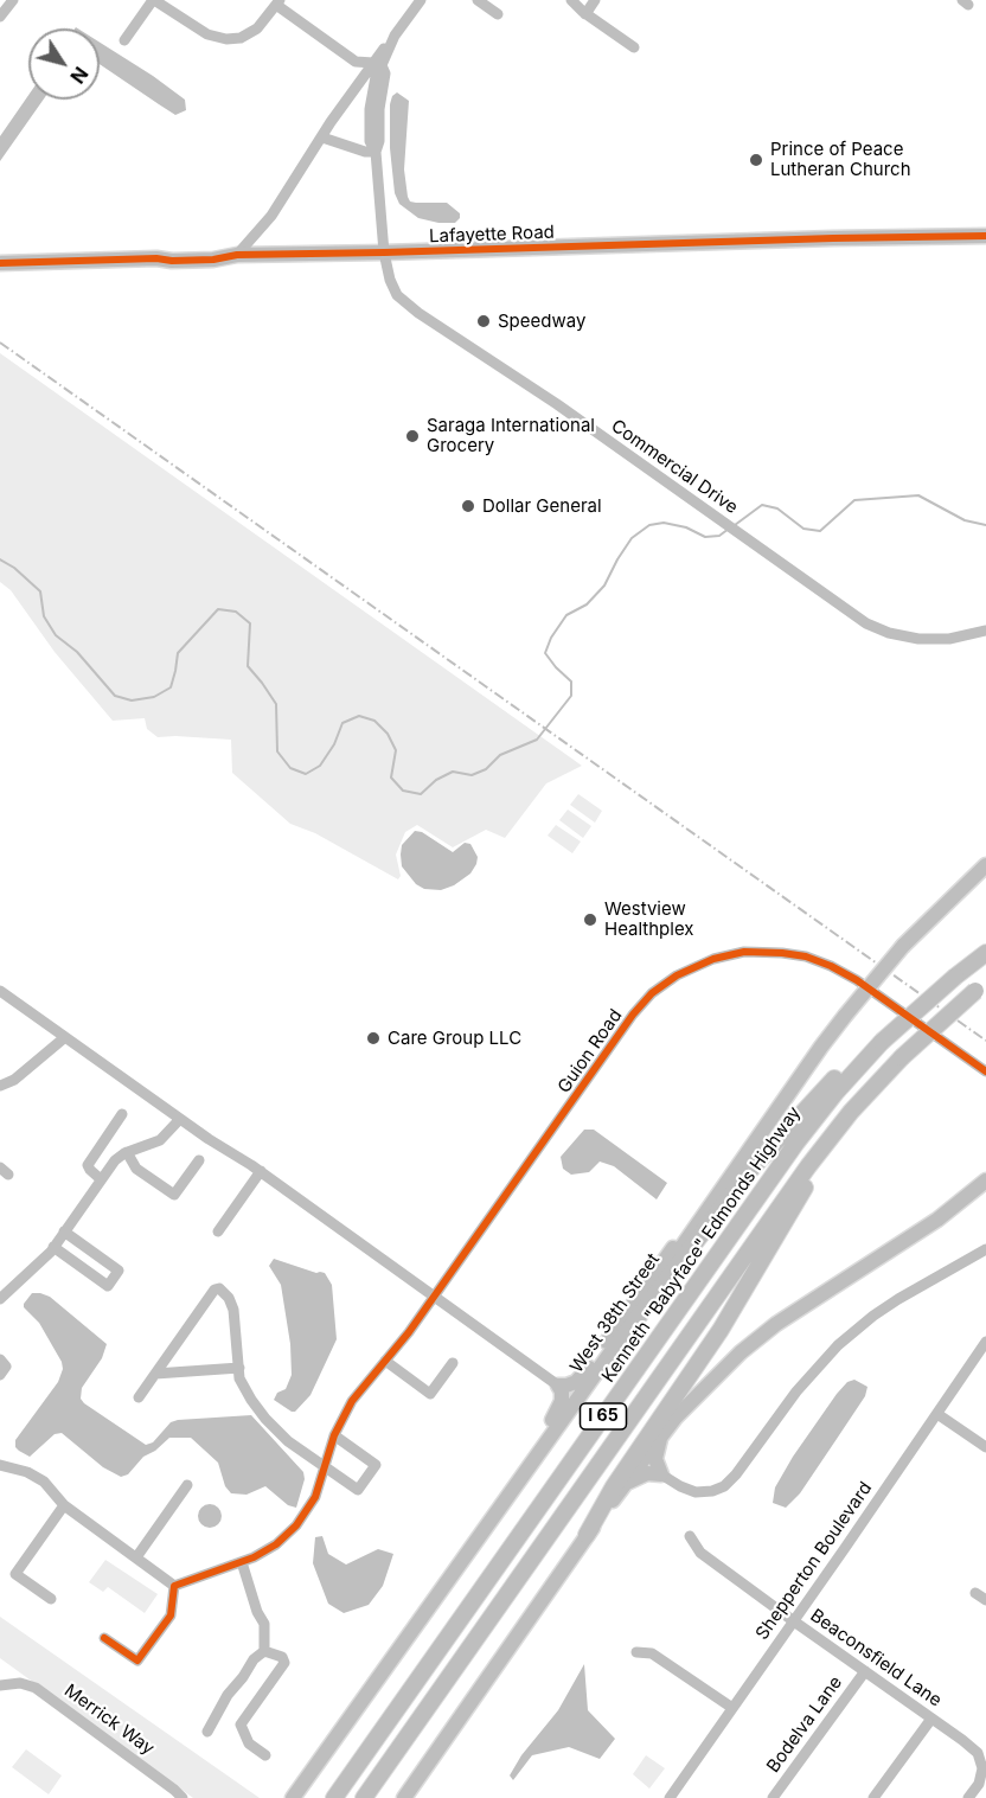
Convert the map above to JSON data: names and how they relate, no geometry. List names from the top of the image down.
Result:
{
  "streets": {
    "highway": ["Kenneth \"Babyface\" Edmonds Highway", "I 65"],
    "main road": ["Lafayette Road", "West 38th Street"],
    "street": [
      "Commercial Drive",
      "Guion Road",
      "Shepperton Boulevard",
      "Beaconsfield Lane",
      "Merrick Way",
      "Bodelva Lane"
    ]
  },
  "crossings": [
    ["Lafayette Road", "Commercial Drive"],
    ["Shepperton Boulevard", "Beaconsfield Lane"],
    ["Beaconsfield Lane", "Bodelva Lane"]
  ],
  "places": [
    "Prince of Peace Lutheran Church",
    "Speedway",
    "Saraga International Grocery",
    "Dollar General",
    "Westview Healthplex",
    "Care Group LLC"
  ],
  "north": "bottom right"
}
